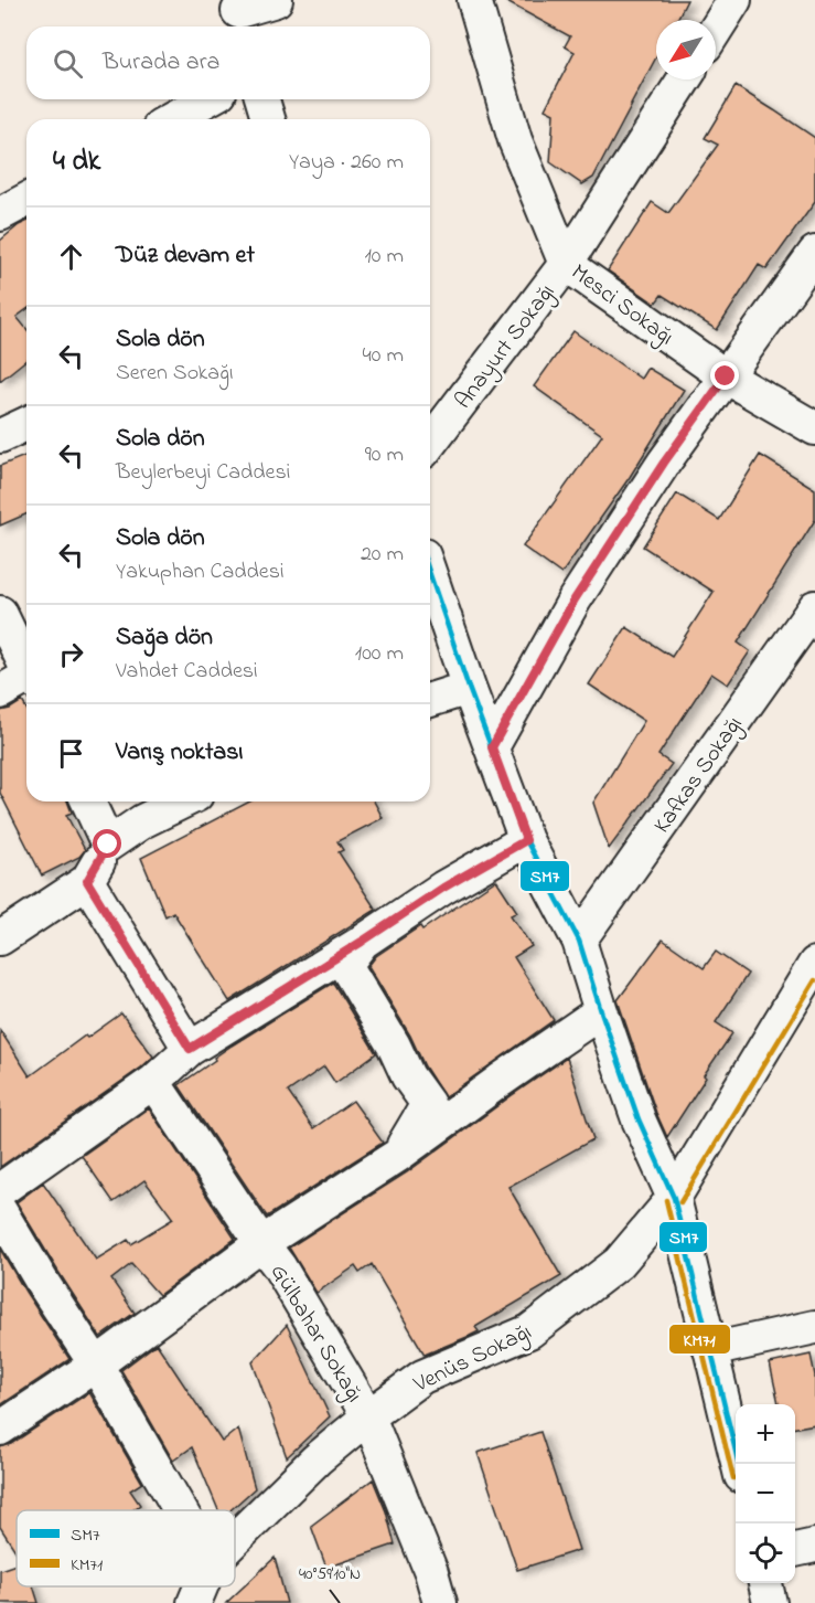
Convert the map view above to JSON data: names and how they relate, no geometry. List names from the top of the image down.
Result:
{
  "streets": {
    "street": [
      "Mesci Sokağı",
      "Anayurt Sokağı",
      "Kafkas Sokağı",
      "Gülbahar Sokağı",
      "Venüs Sokağı"
    ]
  },
  "crossings": [
    ["Mesci Sokağı", "Anayurt Sokağı"],
    ["Gülbahar Sokağı", "Venüs Sokağı"]
  ],
  "lines": ["transit line SM7", "transit line KM71"],
  "legend": ["SM7", "KM71"],
  "north": "bottom left",
  "page": {
    "search": "Burada ara",
    "heading": ["4 dk", "Yaya · 260 m"],
    "list": [
      ["Düz devam et", "10 m"],
      ["Sola dön", "Seren Sokağı", "40 m"],
      ["Sola dön", "Beylerbeyi Caddesi", "90 m"],
      ["Sola dön", "Yakuphan Caddesi", "20 m"],
      ["Sağa dön", "Vahdet Caddesi", "100 m"],
      "Varış noktası"
    ],
    "map_buttons": ["+", "−"]
  },
  "coordinates": ["40°59'10\"N"]
}
